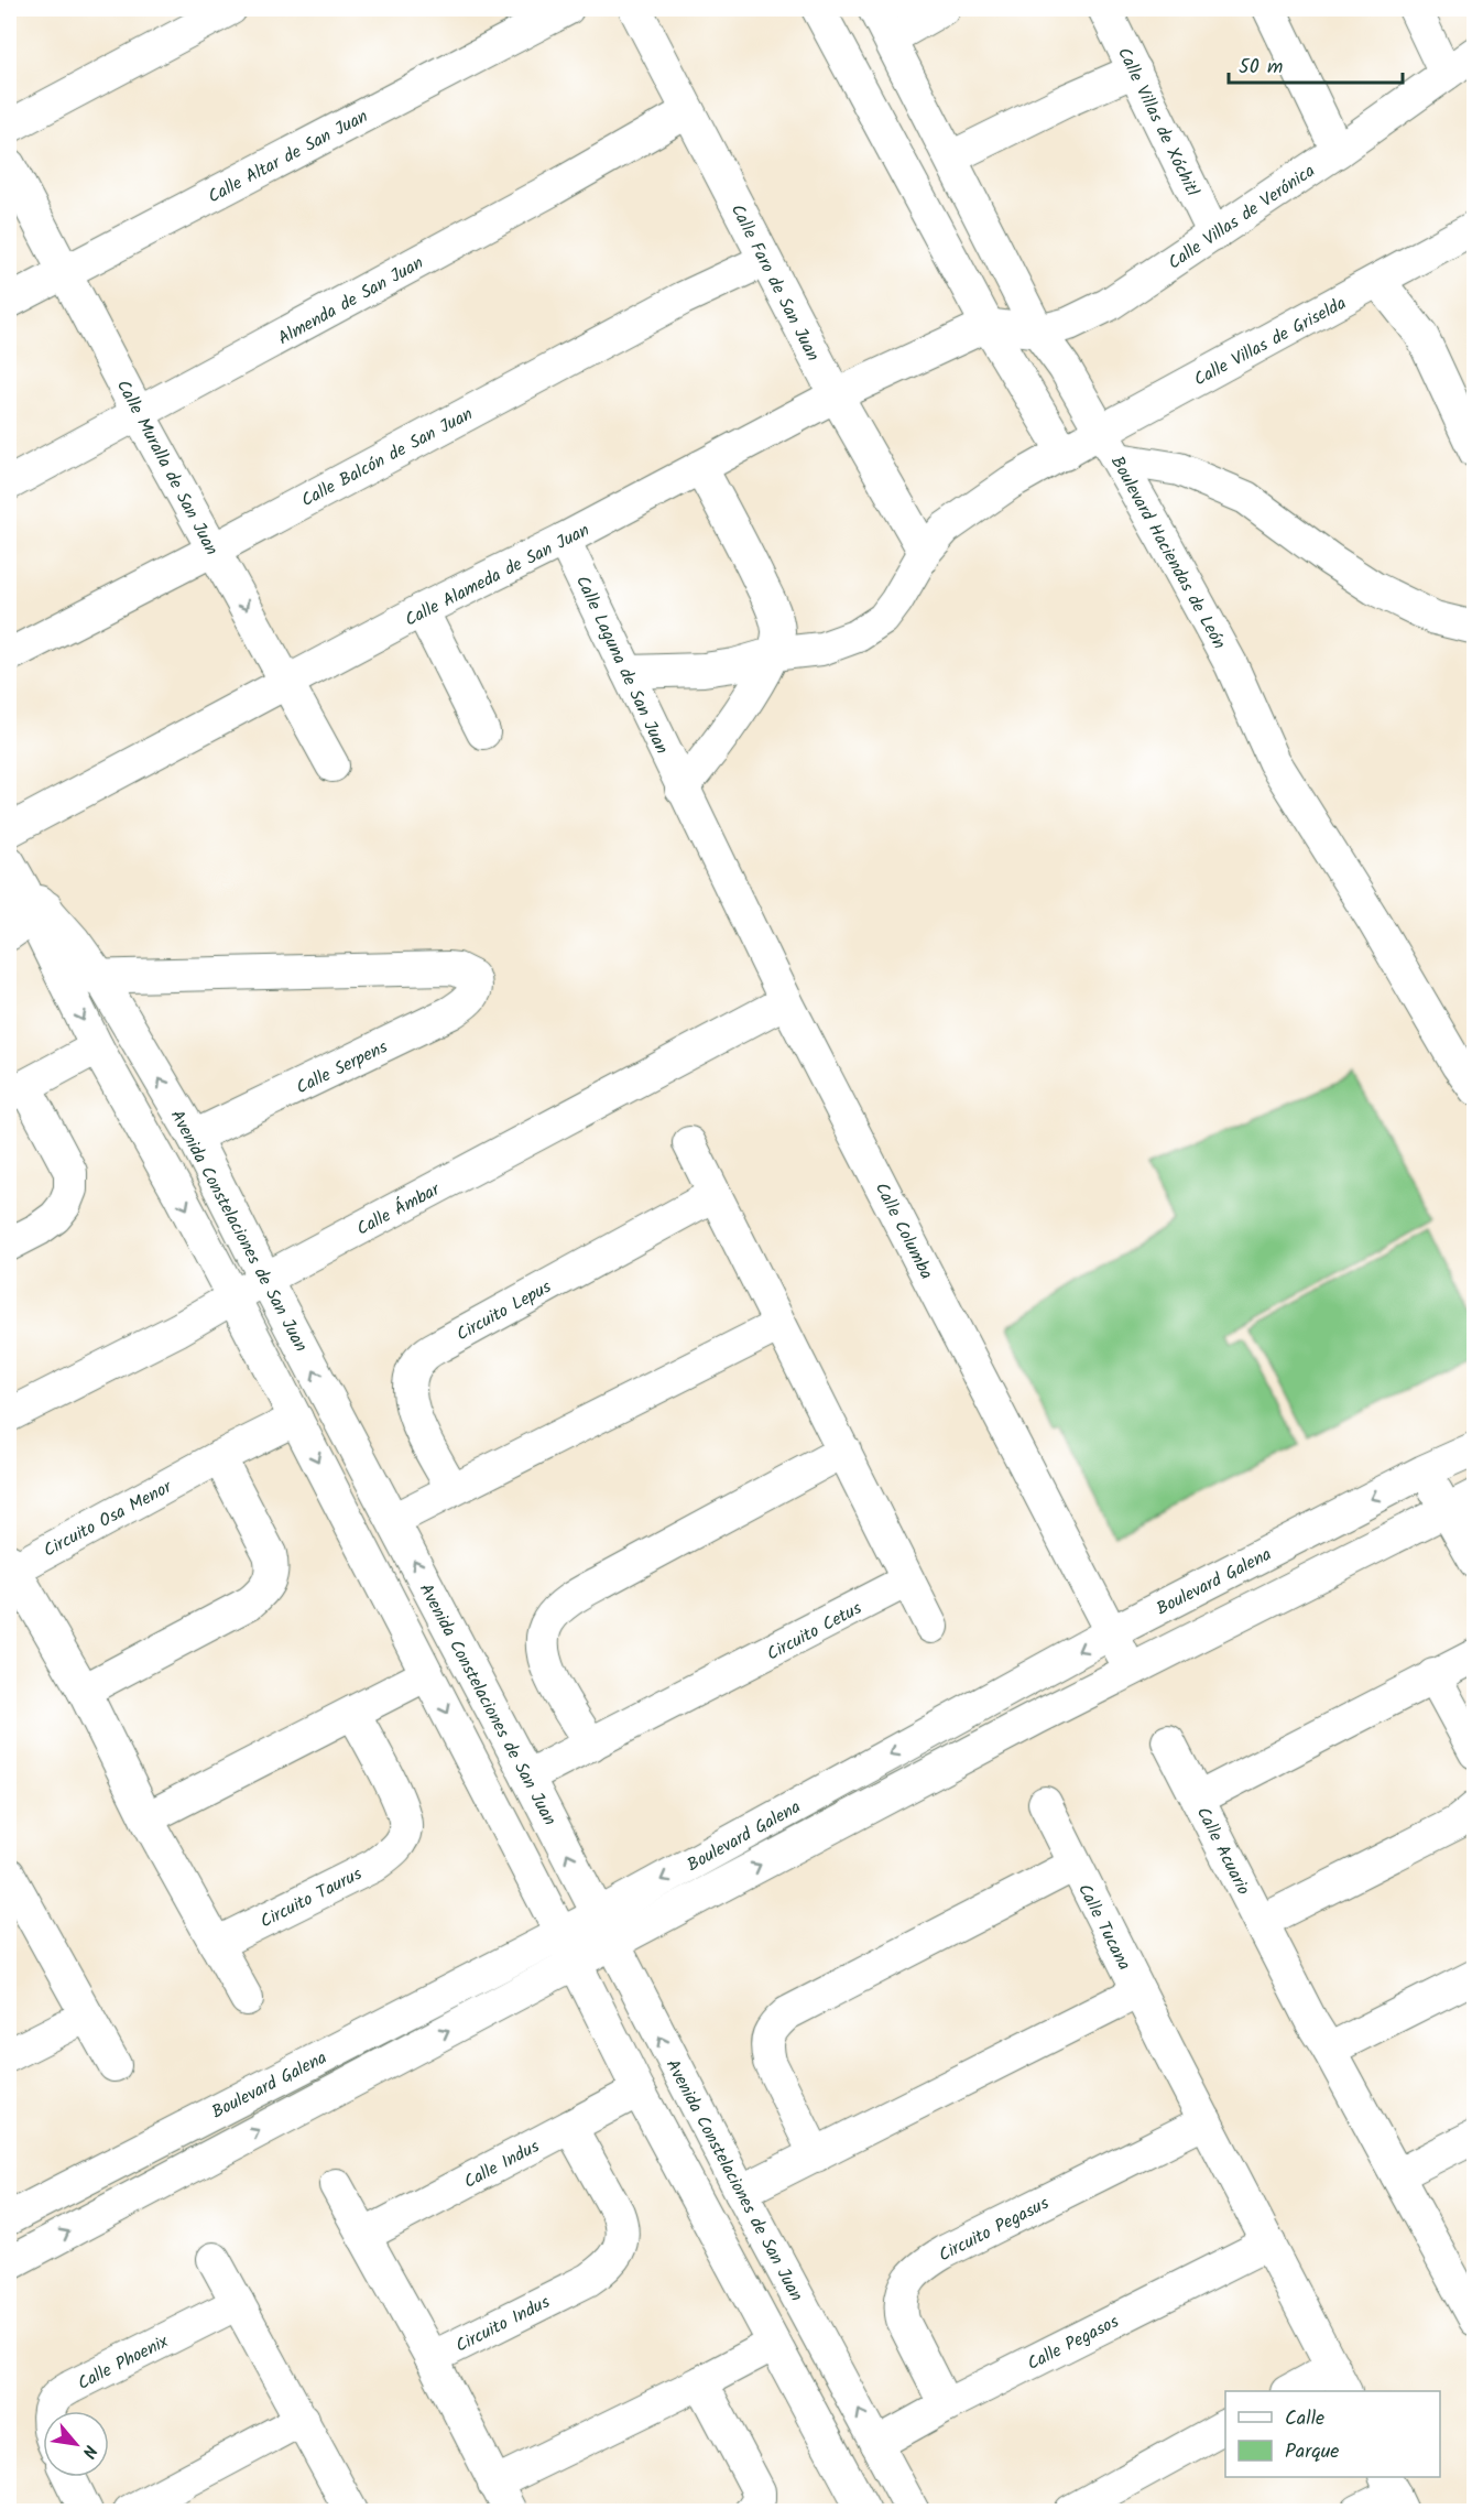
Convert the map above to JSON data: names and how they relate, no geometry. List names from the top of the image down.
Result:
{
  "streets": {
    "street": [
      "Calle Villas de Xóchitl",
      "Calle Altar de San Juan",
      "Calle Villas de Verónica",
      "Calle Faro de San Juan",
      "Almenda de San Juan",
      "Calle Villas de Griselda",
      "Calle Balcón de San Juan",
      "Calle Muralla de San Juan",
      "Boulevard Haciendas de León",
      "Calle Alameda de San Juan",
      "Calle Laguna de San Juan",
      "Calle Serpens",
      "Calle Ámbar",
      "Avenida Constelaciones de San Juan",
      "Calle Columba",
      "Circuito Lepus",
      "Circuito Osa Menor",
      "Boulevard Galena",
      "Circuito Cetus",
      "Calle Acuario",
      "Circuito Taurus",
      "Calle Tucana",
      "Calle Indus",
      "Circuito Pegasus",
      "Circuito Indus",
      "Calle Pegasos",
      "Calle Phoenix"
    ]
  },
  "crossings": [
    ["Calle Villas de Xóchitl", "Calle Villas de Verónica"],
    ["Calle Altar de San Juan", "Calle Muralla de San Juan"],
    ["Calle Villas de Verónica", "Boulevard Haciendas de León"],
    ["Calle Villas de Verónica", "Calle Alameda de San Juan"],
    ["Calle Faro de San Juan", "Almenda de San Juan"],
    ["Calle Faro de San Juan", "Calle Villas de Griselda"],
    ["Calle Faro de San Juan", "Calle Balcón de San Juan"],
    ["Calle Faro de San Juan", "Calle Alameda de San Juan"],
    ["Almenda de San Juan", "Calle Muralla de San Juan"],
    ["Calle Villas de Griselda", "Boulevard Haciendas de León"],
    ["Calle Villas de Griselda", "Calle Laguna de San Juan"],
    ["Calle Balcón de San Juan", "Calle Muralla de San Juan"],
    ["Calle Muralla de San Juan", "Calle Alameda de San Juan"],
    ["Calle Alameda de San Juan", "Calle Laguna de San Juan"],
    ["Calle Laguna de San Juan", "Calle Columba"],
    ["Calle Serpens", "Avenida Constelaciones de San Juan"],
    ["Calle Ámbar", "Avenida Constelaciones de San Juan"],
    ["Calle Ámbar", "Calle Columba"],
    ["Avenida Constelaciones de San Juan", "Circuito Osa Menor"],
    ["Avenida Constelaciones de San Juan", "Boulevard Galena"],
    ["Avenida Constelaciones de San Juan", "Circuito Cetus"],
    ["Avenida Constelaciones de San Juan", "Calle Tucana"],
    ["Avenida Constelaciones de San Juan", "Calle Indus"],
    ["Avenida Constelaciones de San Juan", "Calle Pegasos"],
    ["Calle Columba", "Boulevard Galena"],
    ["Calle Indus", "Circuito Indus"],
    ["Circuito Pegasus", "Calle Pegasos"]
  ],
  "legend": ["Calle", "Parque"],
  "scale_bar": "50 m",
  "north": "bottom right"
}
